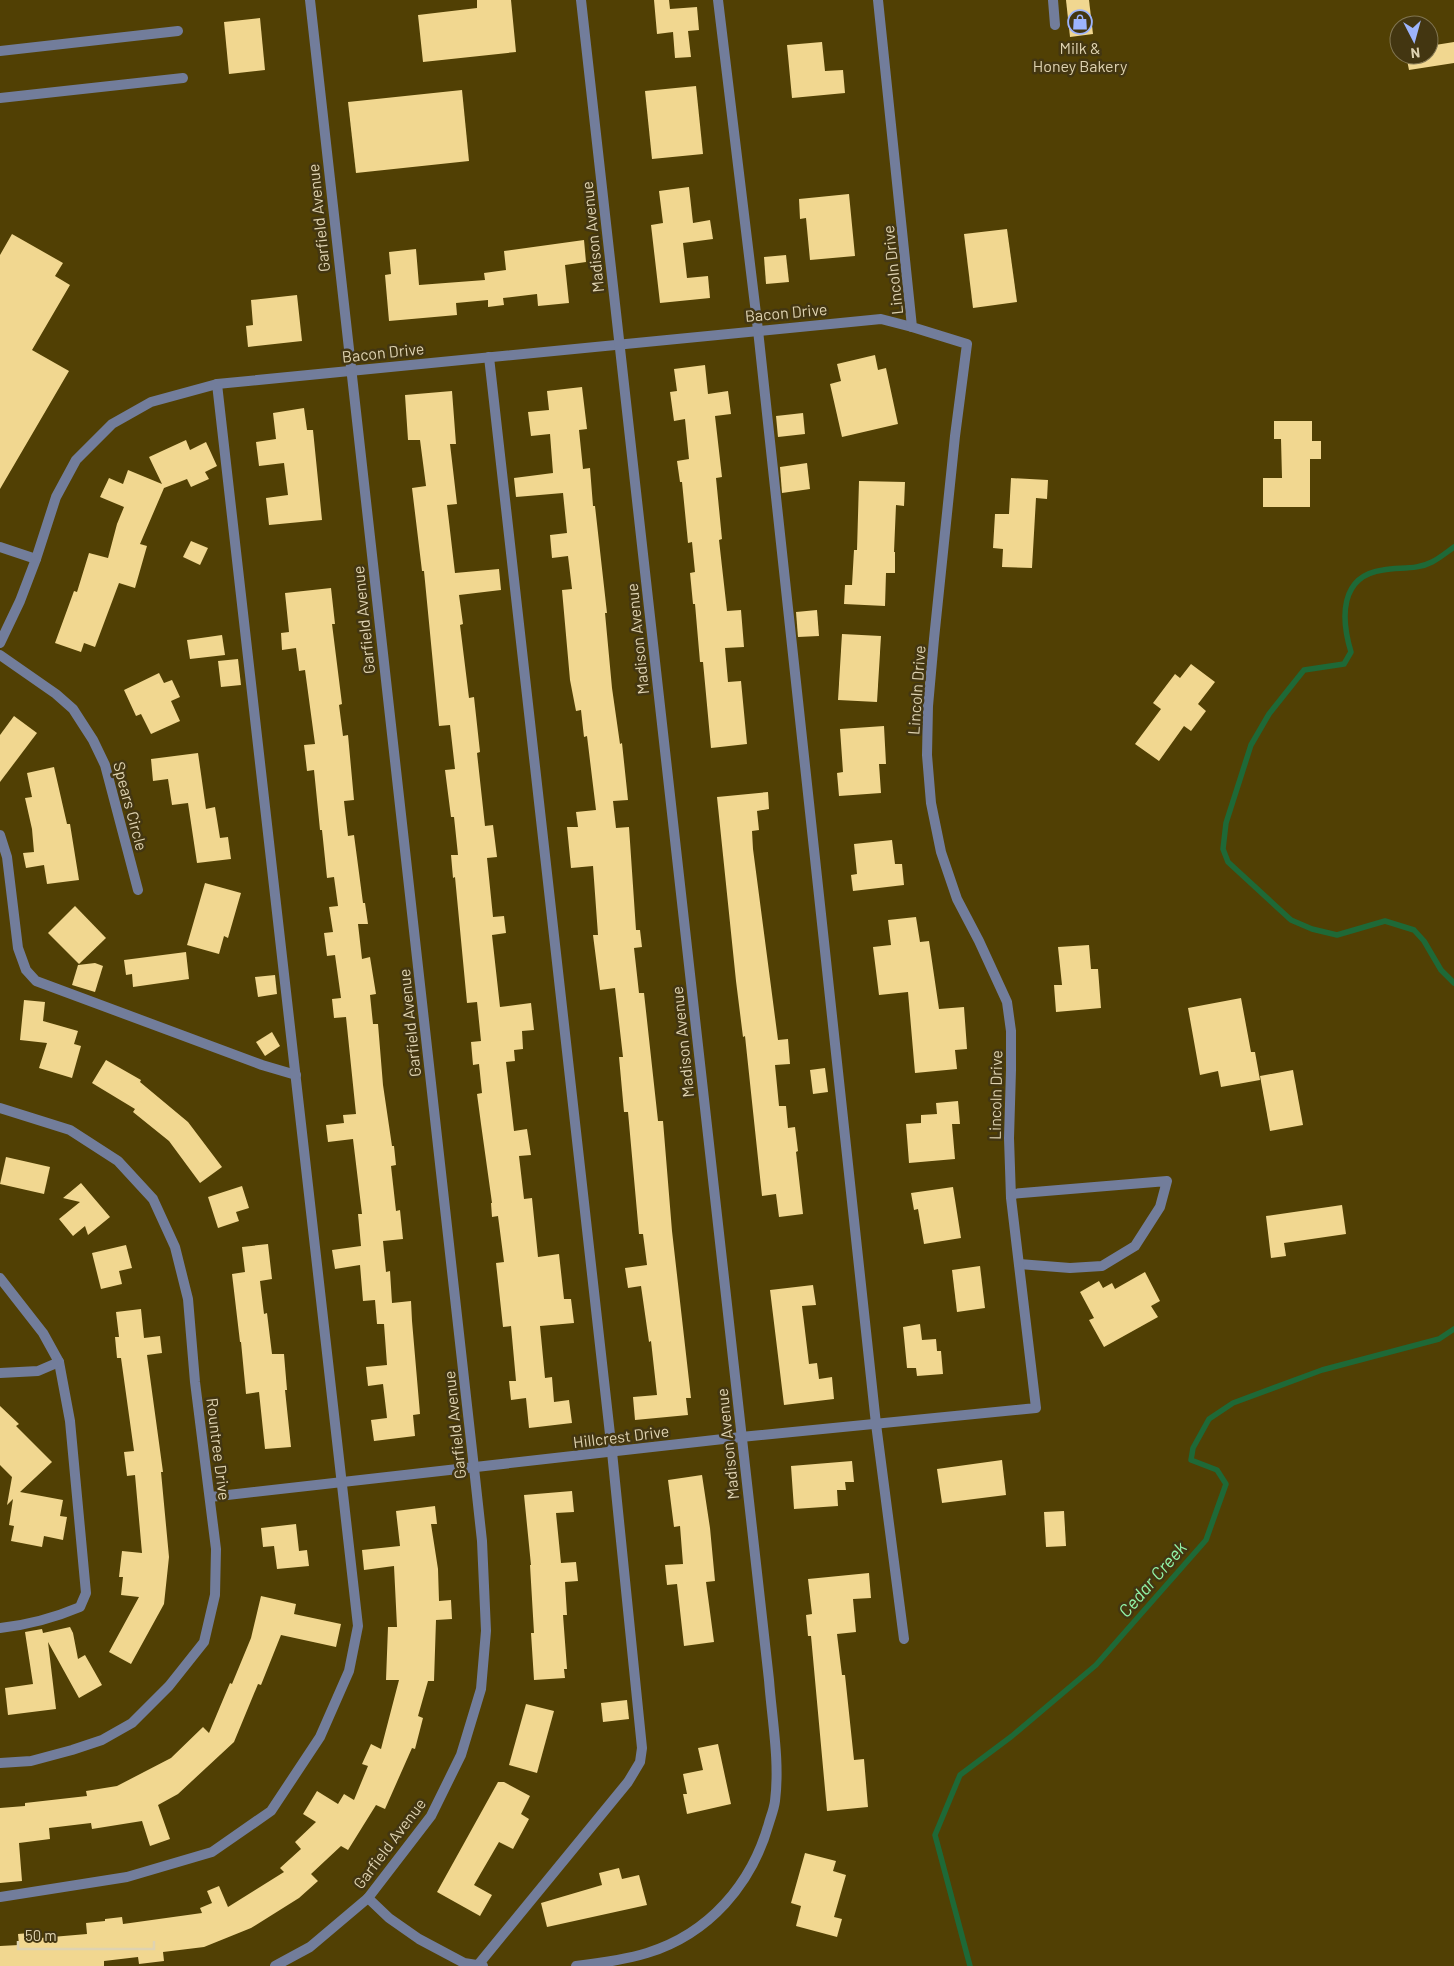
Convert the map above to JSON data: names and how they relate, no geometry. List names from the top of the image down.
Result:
{
  "streets": {
    "street": [
      "Garfield Avenue",
      "Madison Avenue",
      "Lincoln Drive",
      "Bacon Drive",
      "Spears Circle",
      "Hillcrest Drive",
      "Rountree Drive"
    ]
  },
  "crossings": [
    ["Garfield Avenue", "Bacon Drive"],
    ["Garfield Avenue", "Hillcrest Drive"],
    ["Madison Avenue", "Bacon Drive"],
    ["Madison Avenue", "Hillcrest Drive"],
    ["Lincoln Drive", "Bacon Drive"],
    ["Lincoln Drive", "Hillcrest Drive"],
    ["Hillcrest Drive", "Rountree Drive"]
  ],
  "water": ["Cedar Creek"],
  "places": {
    "shop": ["Milk & Honey Bakery"]
  },
  "scale_bar": "50 m",
  "north": "bottom"
}
